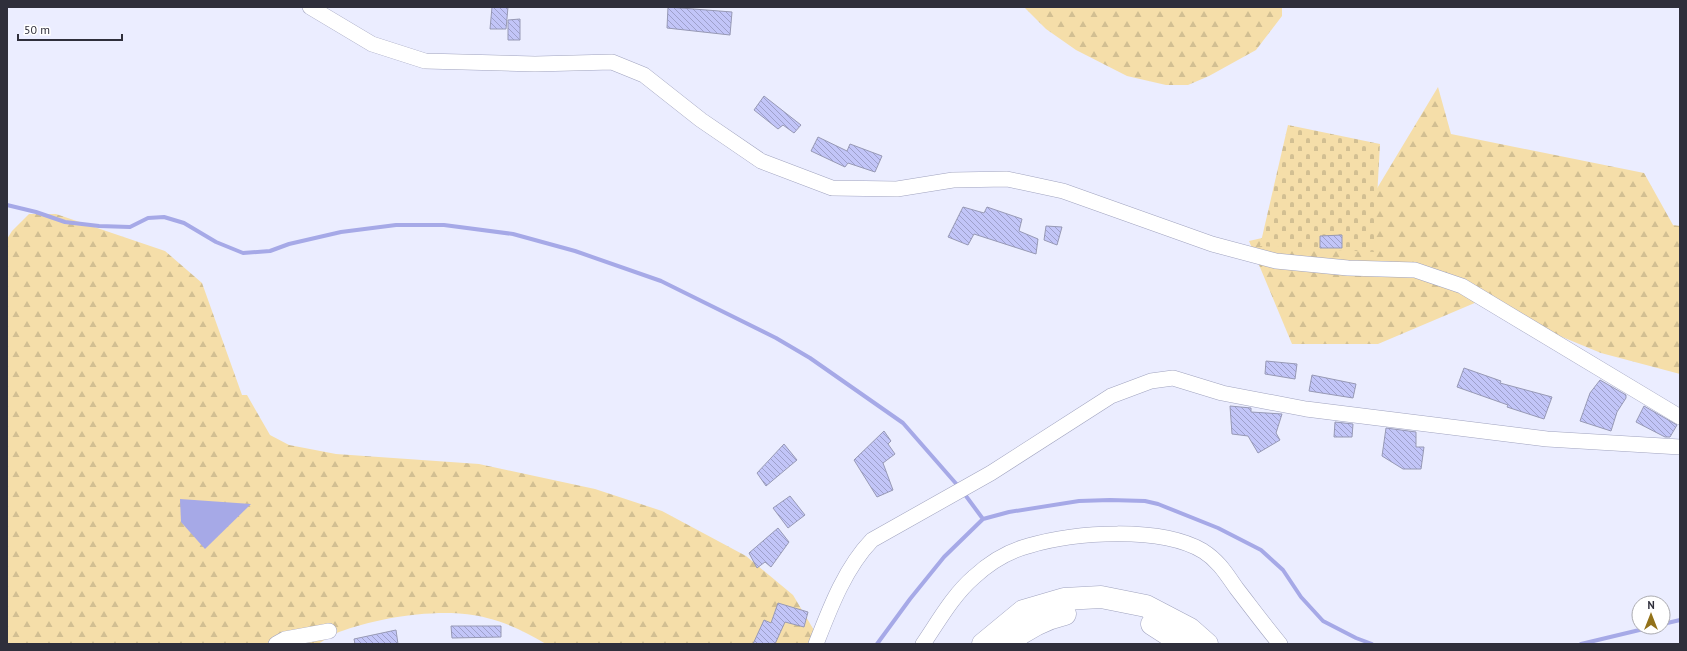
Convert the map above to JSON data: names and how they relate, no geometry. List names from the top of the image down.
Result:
{
  "scale_bar": "50 m",
  "north": "top"
}
